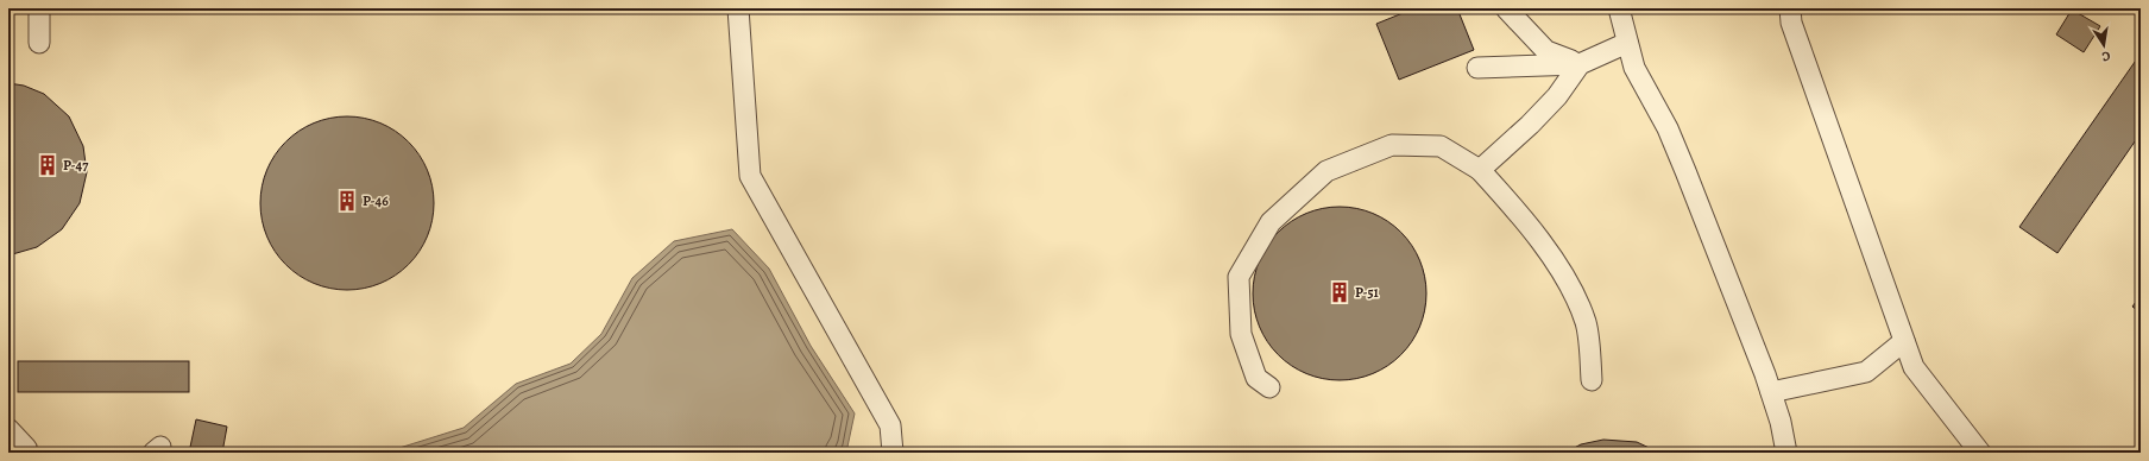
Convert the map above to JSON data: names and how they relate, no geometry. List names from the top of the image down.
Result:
{
  "places": {
    "building": ["Р-47", "Р-46", "Р-51"]
  },
  "north": "bottom"
}
